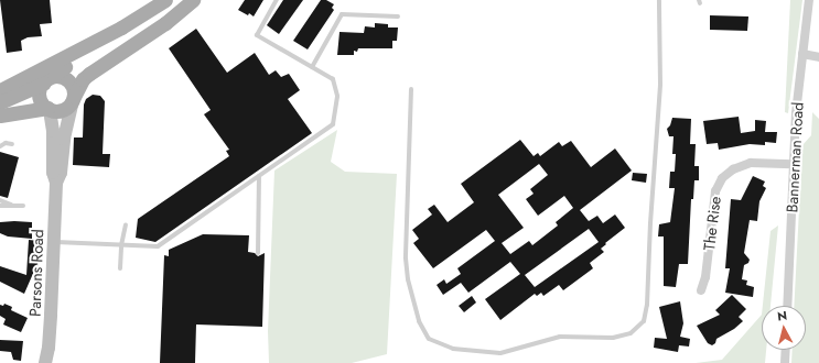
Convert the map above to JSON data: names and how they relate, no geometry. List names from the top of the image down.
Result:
{
  "streets": {
    "street": ["Bannerman Road", "The Rise", "Parsons Road"]
  },
  "crossings": [
    ["Bannerman Road", "The Rise"]
  ],
  "north": "top"
}
